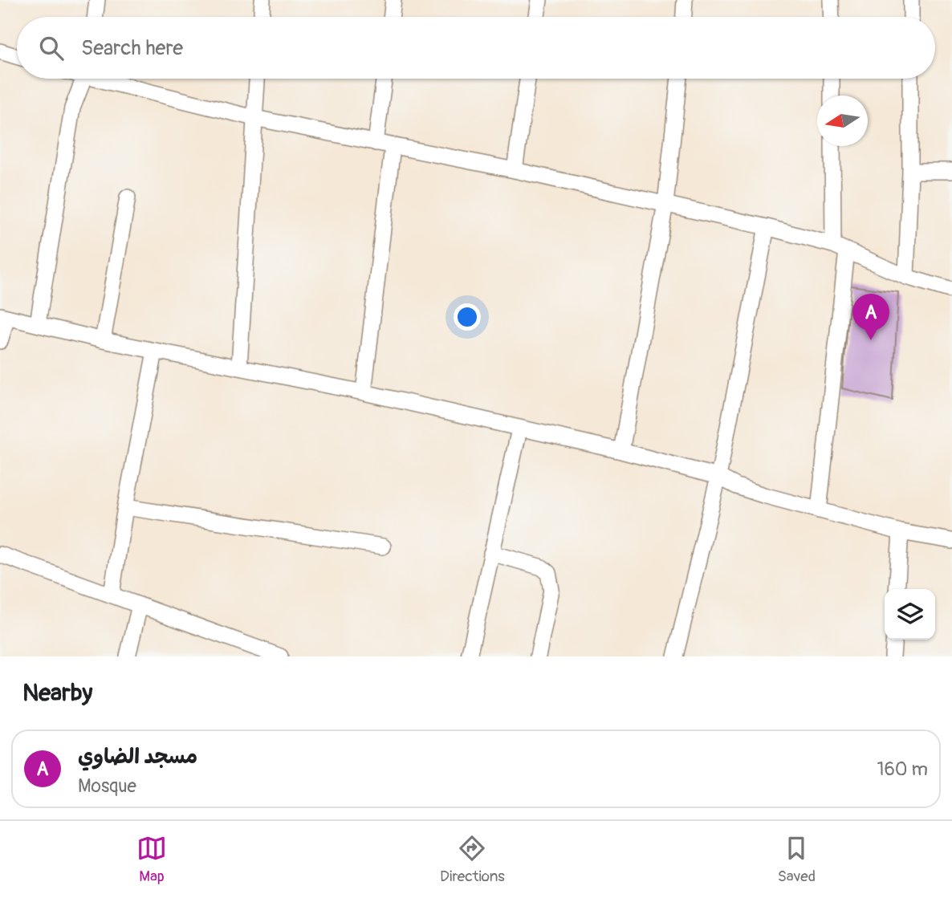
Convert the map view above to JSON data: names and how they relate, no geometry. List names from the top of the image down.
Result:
{
  "north": "left",
  "page": {
    "search": "Search here",
    "pins": "A",
    "heading": "Nearby",
    "list": [
      {
        "mark": "A",
        "name": "مسجد الضاوي",
        "note": "Mosque",
        "value": "160 m"
      }
    ],
    "nav": ["Map", "Directions", "Saved"]
  }
}
